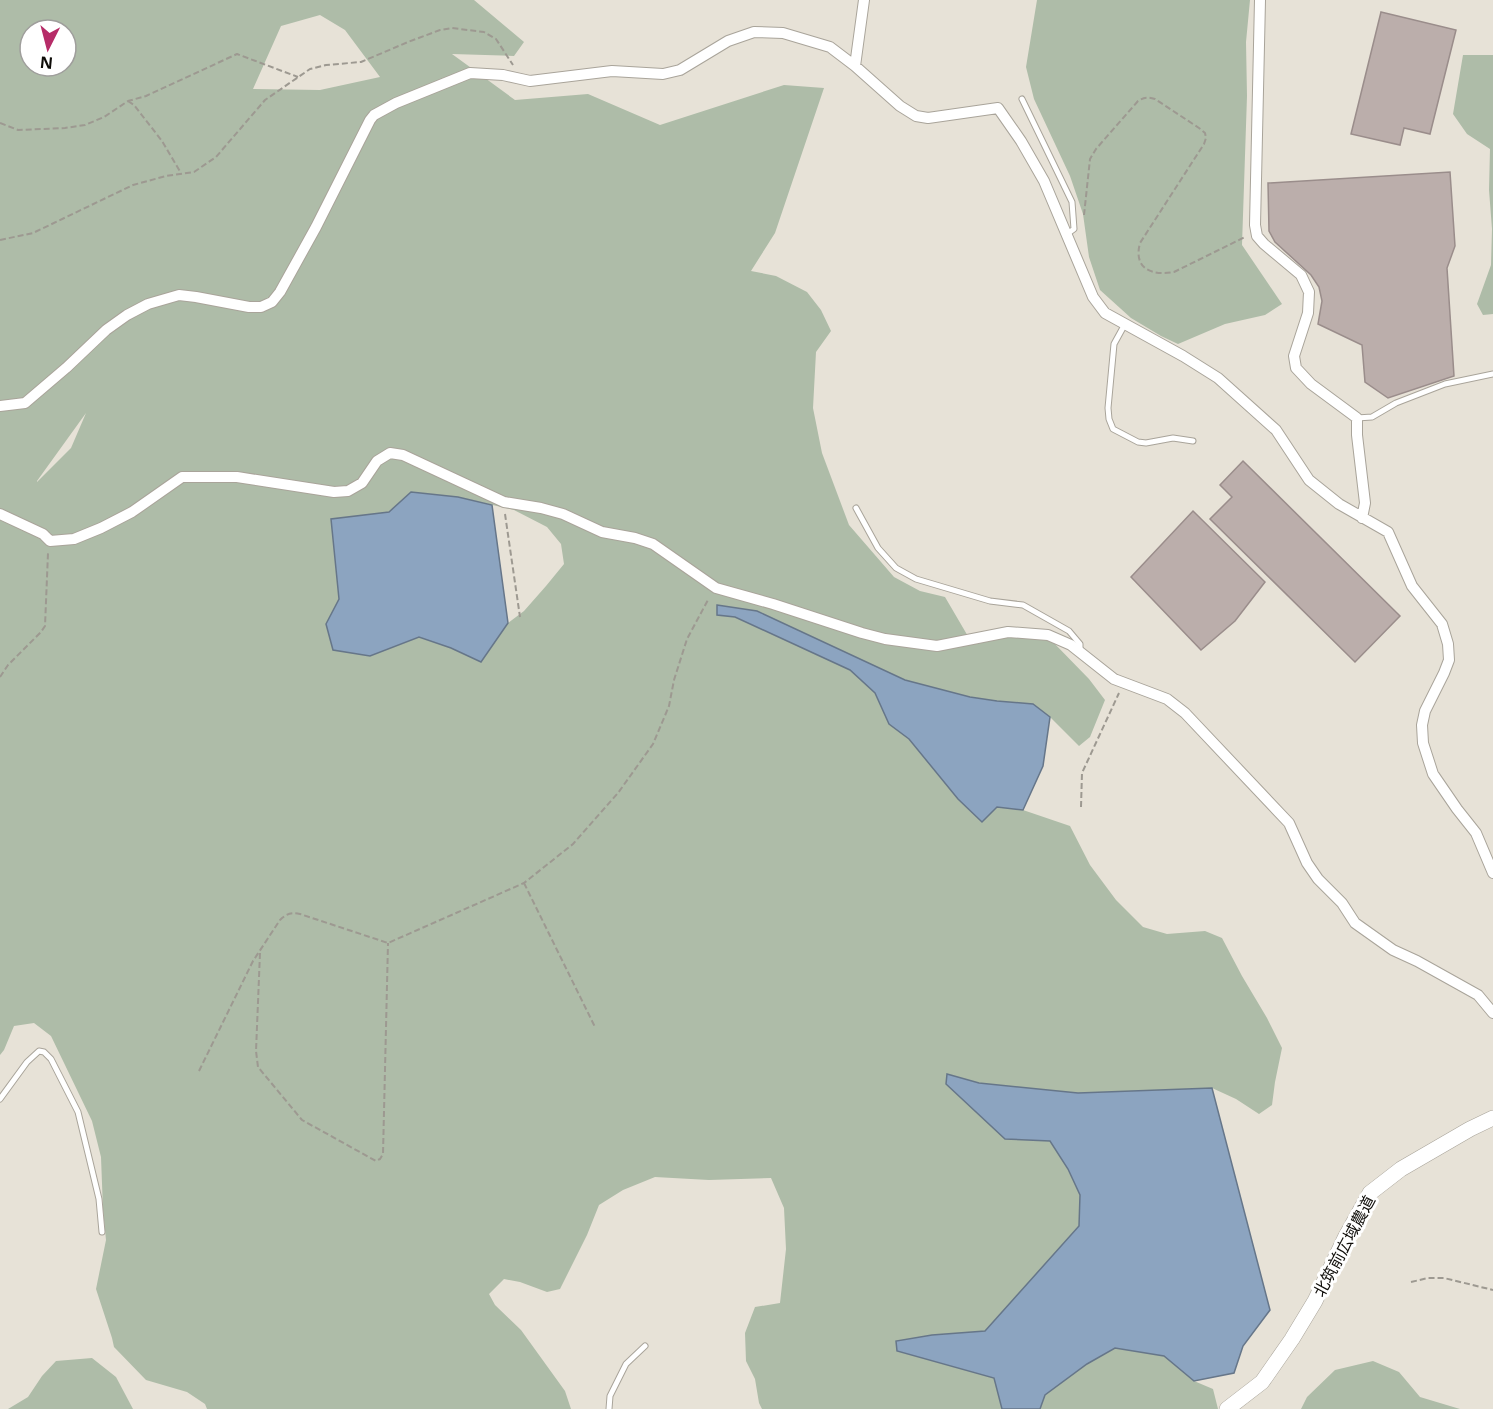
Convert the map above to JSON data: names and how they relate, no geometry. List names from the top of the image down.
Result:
{
  "streets": {
    "street": ["北筑前広域農道"]
  },
  "north": "bottom"
}
